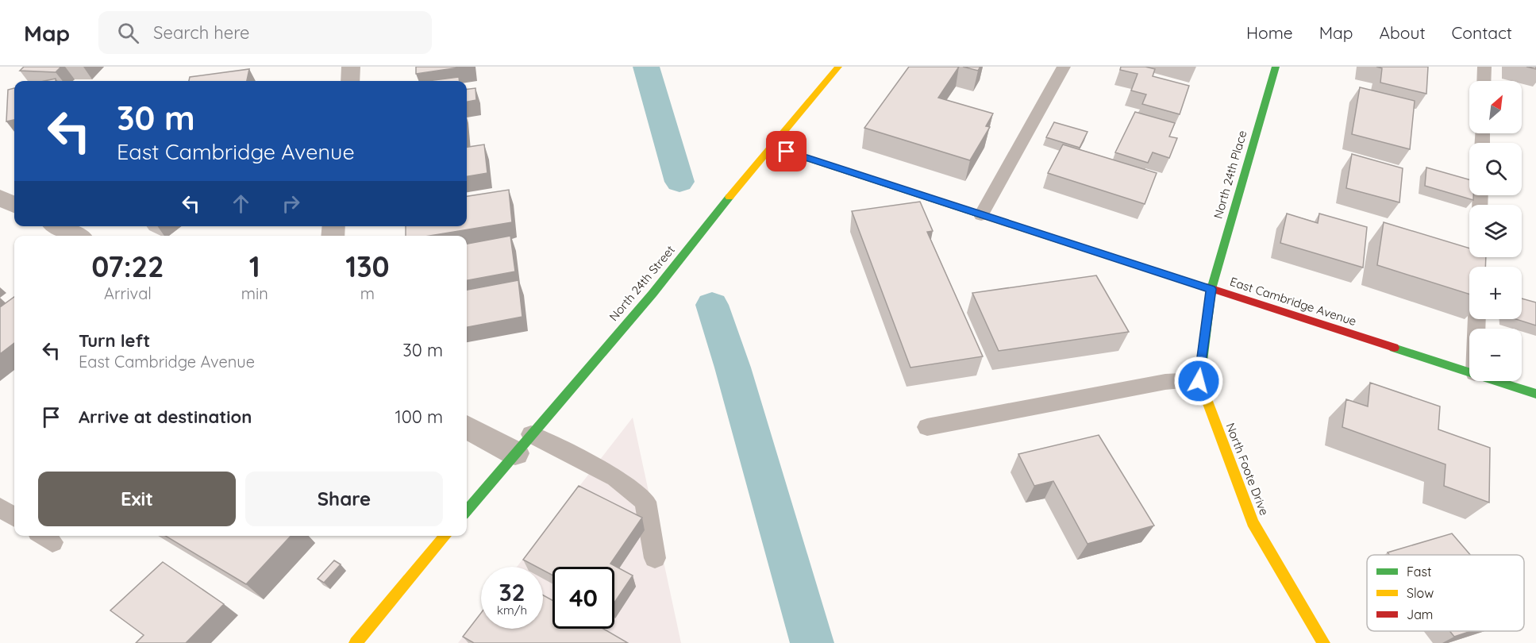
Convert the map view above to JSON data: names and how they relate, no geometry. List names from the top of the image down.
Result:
{
  "streets": {
    "street": [
      "North 24th Place",
      "North 24th Street",
      "East Cambridge Avenue",
      "North Foote Drive"
    ]
  },
  "crossings": [
    ["North 24th Place", "East Cambridge Avenue"],
    ["North 24th Place", "North Foote Drive"],
    ["North 24th Street", "East Cambridge Avenue"],
    ["East Cambridge Avenue", "North Foote Drive"]
  ],
  "legend": ["Fast", "Slow", "Jam"],
  "north": "top right",
  "page": {
    "header": "Map",
    "search": "Search here",
    "nav": [
      "Home",
      "Map",
      "About",
      "Contact"
    ],
    "map_buttons": ["+", "−"],
    "turn": ["30 m", "East Cambridge Avenue"],
    "eta": [
      "07:22",
      "Arrival",
      "1",
      "min",
      "130",
      "m"
    ],
    "list": [
      {
        "name": "Turn left",
        "note": "East Cambridge Avenue",
        "value": "30 m"
      },
      {
        "name": "Arrive at destination",
        "value": "100 m"
      }
    ],
    "buttons": ["Exit", "Share"],
    "speed": "32 km/h",
    "limit": "40"
  }
}
